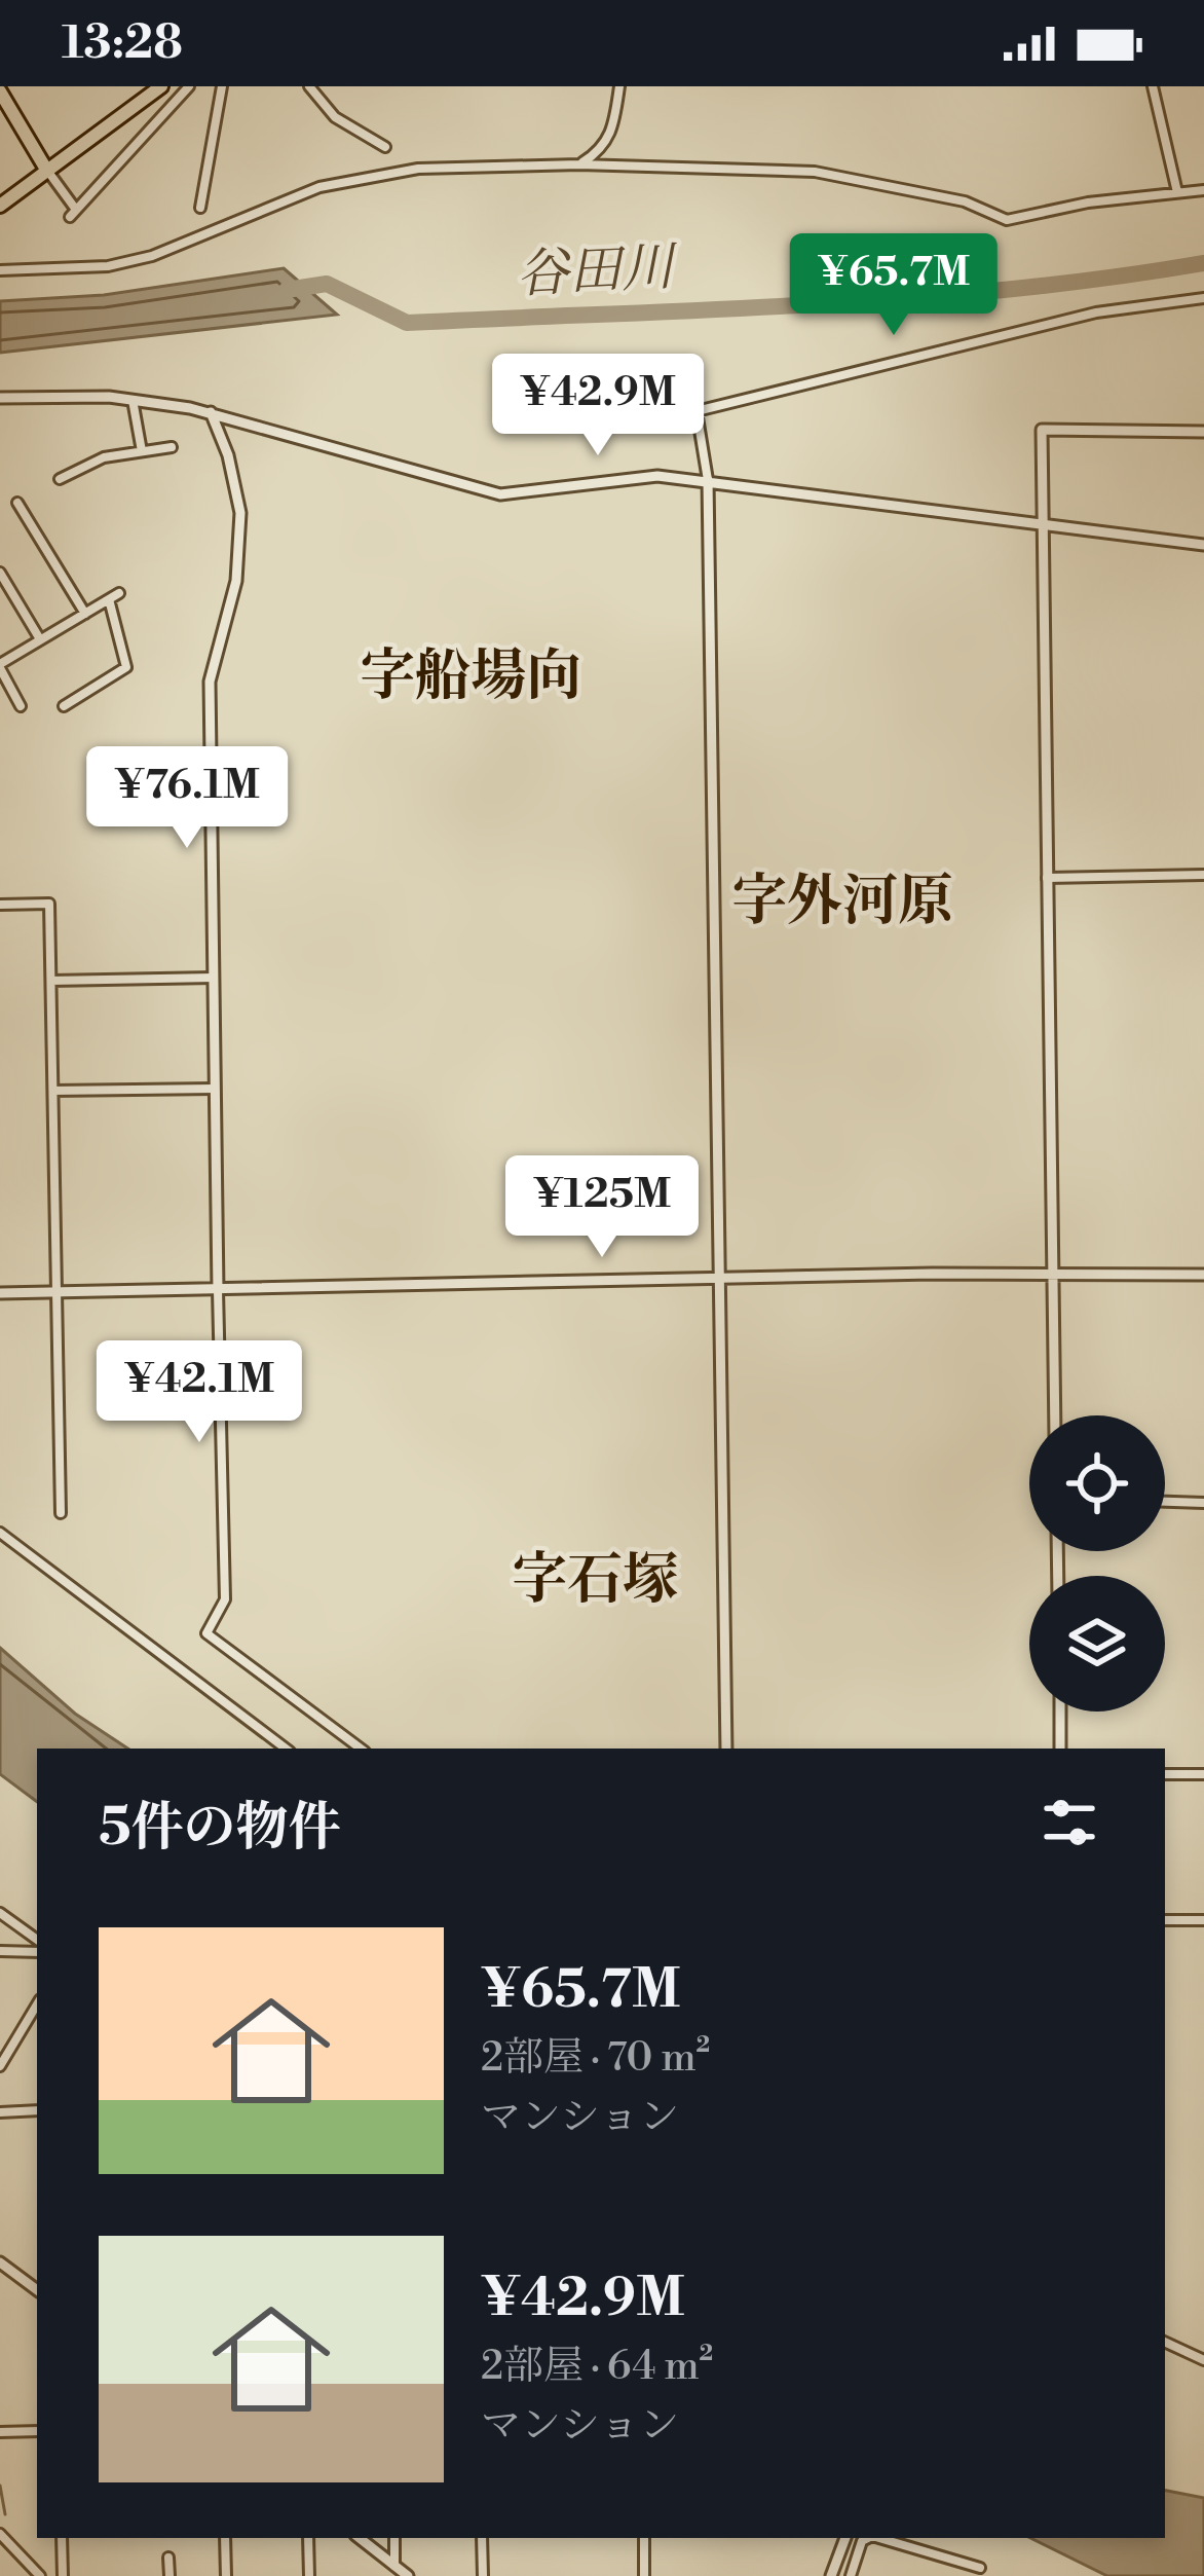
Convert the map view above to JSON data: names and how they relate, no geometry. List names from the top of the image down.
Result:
{
  "districts": ["字船場向", "字外河原", "字石塚"],
  "water": ["谷田川"],
  "page": {
    "status": "13:28",
    "price": [
      "¥65.7M",
      "¥42.9M",
      "¥76.1M",
      "¥125M",
      "¥42.1M"
    ],
    "heading": "5件の物件",
    "list": [
      {
        "name": "¥65.7M",
        "note": "2部屋 · 70 m² · マンション"
      },
      {
        "name": "¥42.9M",
        "note": "2部屋 · 64 m² · マンション"
      }
    ]
  }
}
